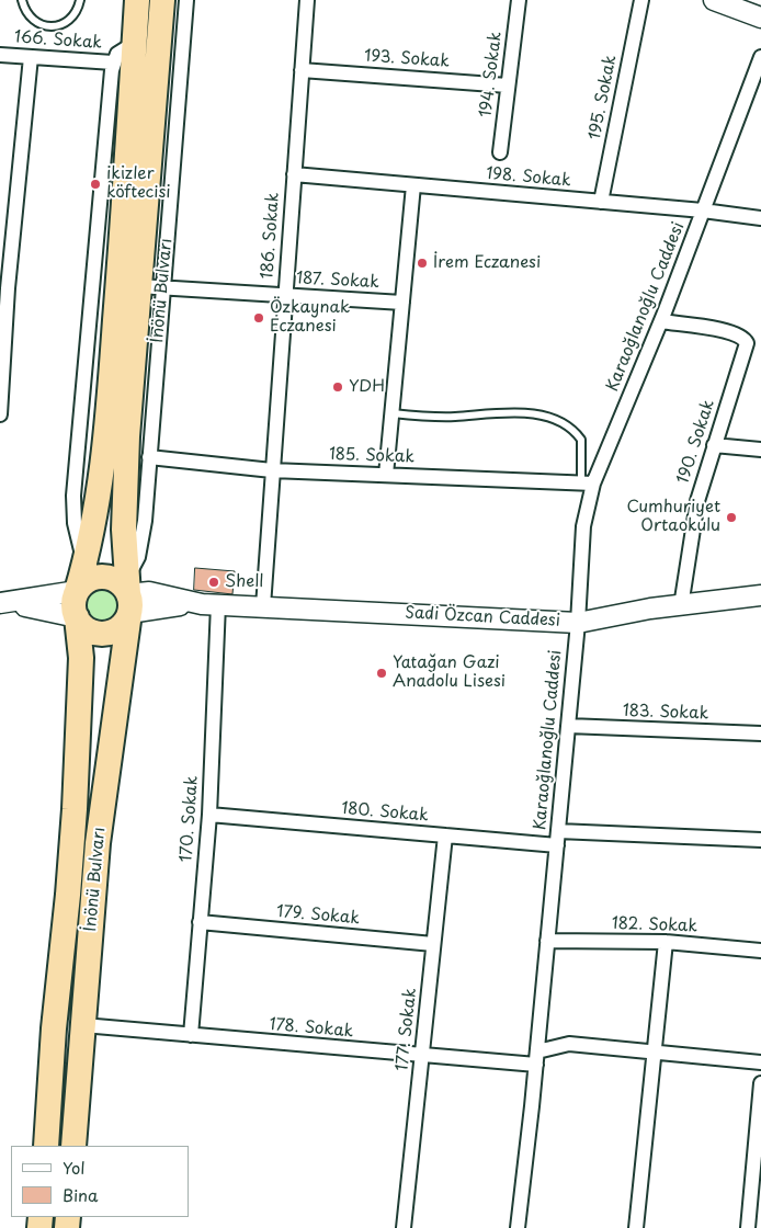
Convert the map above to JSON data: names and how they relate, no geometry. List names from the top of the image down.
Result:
{
  "streets": {
    "highway": ["İnönü Bulvarı"],
    "street": [
      "166. Sokak",
      "193. Sokak",
      "194. Sokak",
      "195. Sokak",
      "198. Sokak",
      "186. Sokak",
      "187. Sokak",
      "Karaoğlanoğlu Caddesi",
      "190. Sokak",
      "185. Sokak",
      "Sadi Özcan Caddesi",
      "183. Sokak",
      "180. Sokak",
      "170. Sokak",
      "179. Sokak",
      "182. Sokak",
      "178. Sokak",
      "177. Sokak"
    ]
  },
  "crossings": [
    ["193. Sokak", "194. Sokak"],
    ["193. Sokak", "186. Sokak"],
    ["195. Sokak", "198. Sokak"],
    ["198. Sokak", "186. Sokak"],
    ["198. Sokak", "Karaoğlanoğlu Caddesi"],
    ["186. Sokak", "187. Sokak"],
    ["186. Sokak", "185. Sokak"],
    ["186. Sokak", "Sadi Özcan Caddesi"],
    ["187. Sokak", "İnönü Bulvarı"],
    ["İnönü Bulvarı", "185. Sokak"],
    ["İnönü Bulvarı", "Sadi Özcan Caddesi"],
    ["İnönü Bulvarı", "178. Sokak"],
    ["Karaoğlanoğlu Caddesi", "190. Sokak"],
    ["Karaoğlanoğlu Caddesi", "185. Sokak"],
    ["Karaoğlanoğlu Caddesi", "Sadi Özcan Caddesi"],
    ["Karaoğlanoğlu Caddesi", "183. Sokak"],
    ["Karaoğlanoğlu Caddesi", "180. Sokak"],
    ["Karaoğlanoğlu Caddesi", "182. Sokak"],
    ["Karaoğlanoğlu Caddesi", "178. Sokak"],
    ["190. Sokak", "Sadi Özcan Caddesi"],
    ["Sadi Özcan Caddesi", "170. Sokak"],
    ["180. Sokak", "170. Sokak"],
    ["180. Sokak", "177. Sokak"],
    ["170. Sokak", "179. Sokak"],
    ["170. Sokak", "178. Sokak"],
    ["179. Sokak", "177. Sokak"],
    ["178. Sokak", "177. Sokak"]
  ],
  "places": [
    "ikizler köftecisi",
    "İrem Eczanesi",
    "Özkaynak Eczanesi",
    "YDH",
    "Cumhuriyet Ortaokulu",
    "Shell",
    "Yatağan Gazi Anadolu Lisesi"
  ],
  "legend": ["Yol", "Bina"]
}
